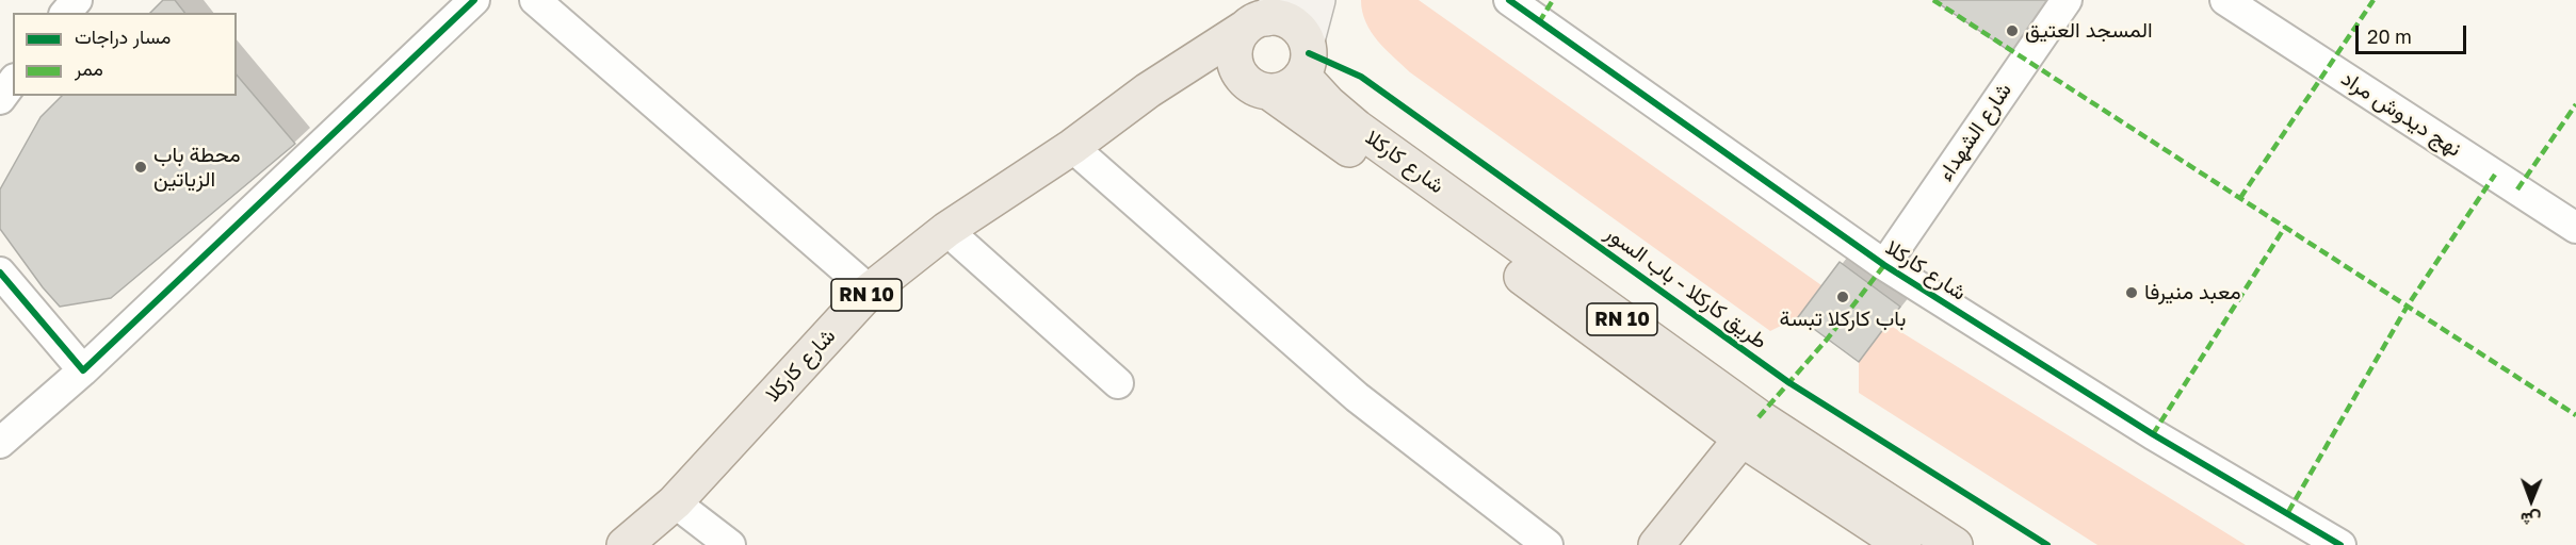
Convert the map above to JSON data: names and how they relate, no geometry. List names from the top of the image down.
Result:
{
  "streets": {
    "main road": ["شارع كاركلا", "RN 10"],
    "street": ["نهج ديدوش مراد", "شارع الشهداء"],
    "cycle path": ["طريق كاركلا - باب السور"]
  },
  "crossings": [
    ["شارع الشهداء", "شارع كاركلا"]
  ],
  "places": [
    "المسجد العتيق",
    "محطة باب الزياتين",
    "معبد منيرفا",
    "باب كاركلا تبسة"
  ],
  "legend": ["مسار دراجات", "ممر"],
  "scale_bar": "20 m",
  "north": "bottom"
}
